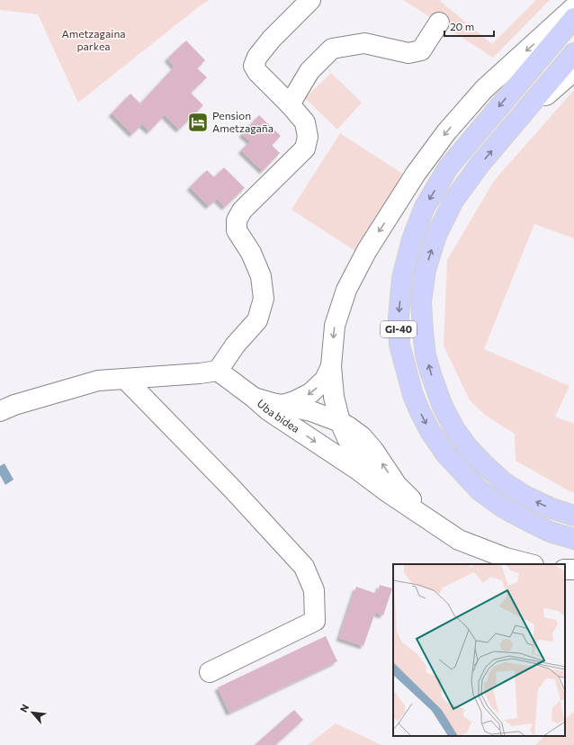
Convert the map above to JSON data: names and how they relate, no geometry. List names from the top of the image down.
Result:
{
  "streets": {
    "main road": ["GI-40"],
    "street": ["Uba bidea"]
  },
  "parks": ["Ametzagaina parkea"],
  "places": {
    "hotel": ["Pension Ametzagaña"]
  },
  "scale_bar": "20 m",
  "north": "top left"
}
